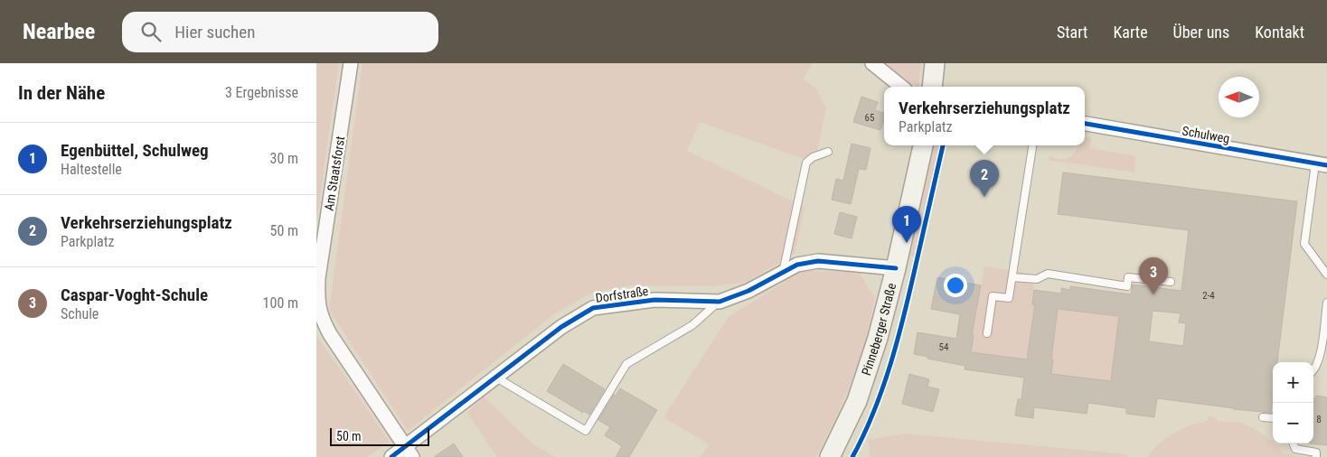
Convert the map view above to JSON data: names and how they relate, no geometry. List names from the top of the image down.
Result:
{
  "streets": {
    "main road": ["Pinneberger Straße"],
    "street": ["Schulweg", "Am Staatsforst", "Dorfstraße"]
  },
  "crossings": [
    ["Am Staatsforst", "Dorfstraße"],
    ["Dorfstraße", "Pinneberger Straße"]
  ],
  "house_numbers": [
    "65",
    "2-4",
    "54",
    "8"
  ],
  "scale_bar": "50 m",
  "north": "left",
  "page": {
    "header": "Nearbee",
    "search": "Hier suchen",
    "nav": [
      "Start",
      "Karte",
      "Über uns",
      "Kontakt"
    ],
    "heading": ["In der Nähe", "3 Ergebnisse"],
    "popup": ["Verkehrserziehungsplatz", "Parkplatz"],
    "list": [
      {
        "mark": "1",
        "name": "Egenbüttel, Schulweg",
        "note": "Haltestelle",
        "value": "30 m"
      },
      {
        "mark": "2",
        "name": "Verkehrserziehungsplatz",
        "note": "Parkplatz",
        "value": "50 m"
      },
      {
        "mark": "3",
        "name": "Caspar-Voght-Schule",
        "note": "Schule",
        "value": "100 m"
      }
    ],
    "pins": ["2", "1", "3"],
    "map_buttons": ["+", "−"],
    "scale": "50 m"
  }
}
